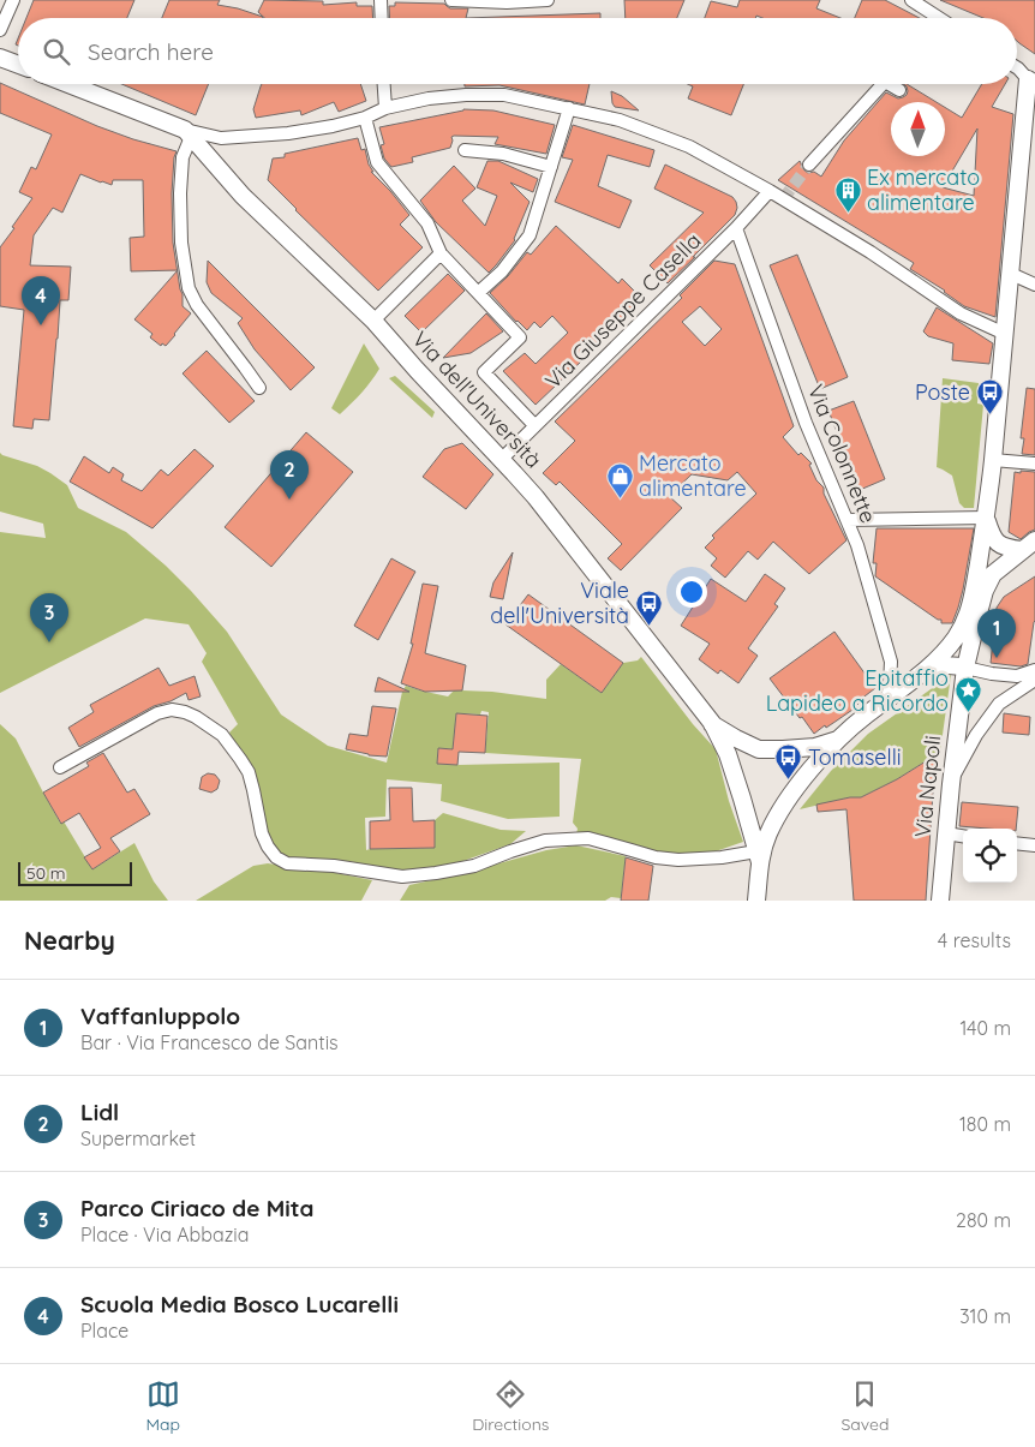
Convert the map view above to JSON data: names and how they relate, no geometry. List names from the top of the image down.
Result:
{
  "streets": {
    "street": [
      "Via Giuseppe Casella",
      "Via dell'Università",
      "Via Colonnette",
      "Via Napoli"
    ]
  },
  "crossings": [
    ["Via Giuseppe Casella", "Via dell'Università"],
    ["Via Giuseppe Casella", "Via Colonnette"]
  ],
  "places": {
    "building": ["Ex mercato alimentare"],
    "bus stop": ["Poste", "Viale dell'Università", "Tomaselli"],
    "shop": ["Mercato alimentare"],
    "place": ["Epitaffio Lapideo a Ricordo"]
  },
  "scale_bar": "50 m",
  "north": "top",
  "page": {
    "search": "Search here",
    "pins": [
      "4",
      "2",
      "3",
      "1"
    ],
    "scale": "50 m",
    "heading": ["Nearby", "4 results"],
    "list": [
      {
        "mark": "1",
        "name": "Vaffanluppolo",
        "note": "Bar · Via Francesco de Santis",
        "value": "140 m"
      },
      {
        "mark": "2",
        "name": "Lidl",
        "note": "Supermarket",
        "value": "180 m"
      },
      {
        "mark": "3",
        "name": "Parco Ciriaco de Mita",
        "note": "Place · Via Abbazia",
        "value": "280 m"
      },
      {
        "mark": "4",
        "name": "Scuola Media Bosco Lucarelli",
        "note": "Place",
        "value": "310 m"
      }
    ],
    "nav": ["Map", "Directions", "Saved"]
  }
}
